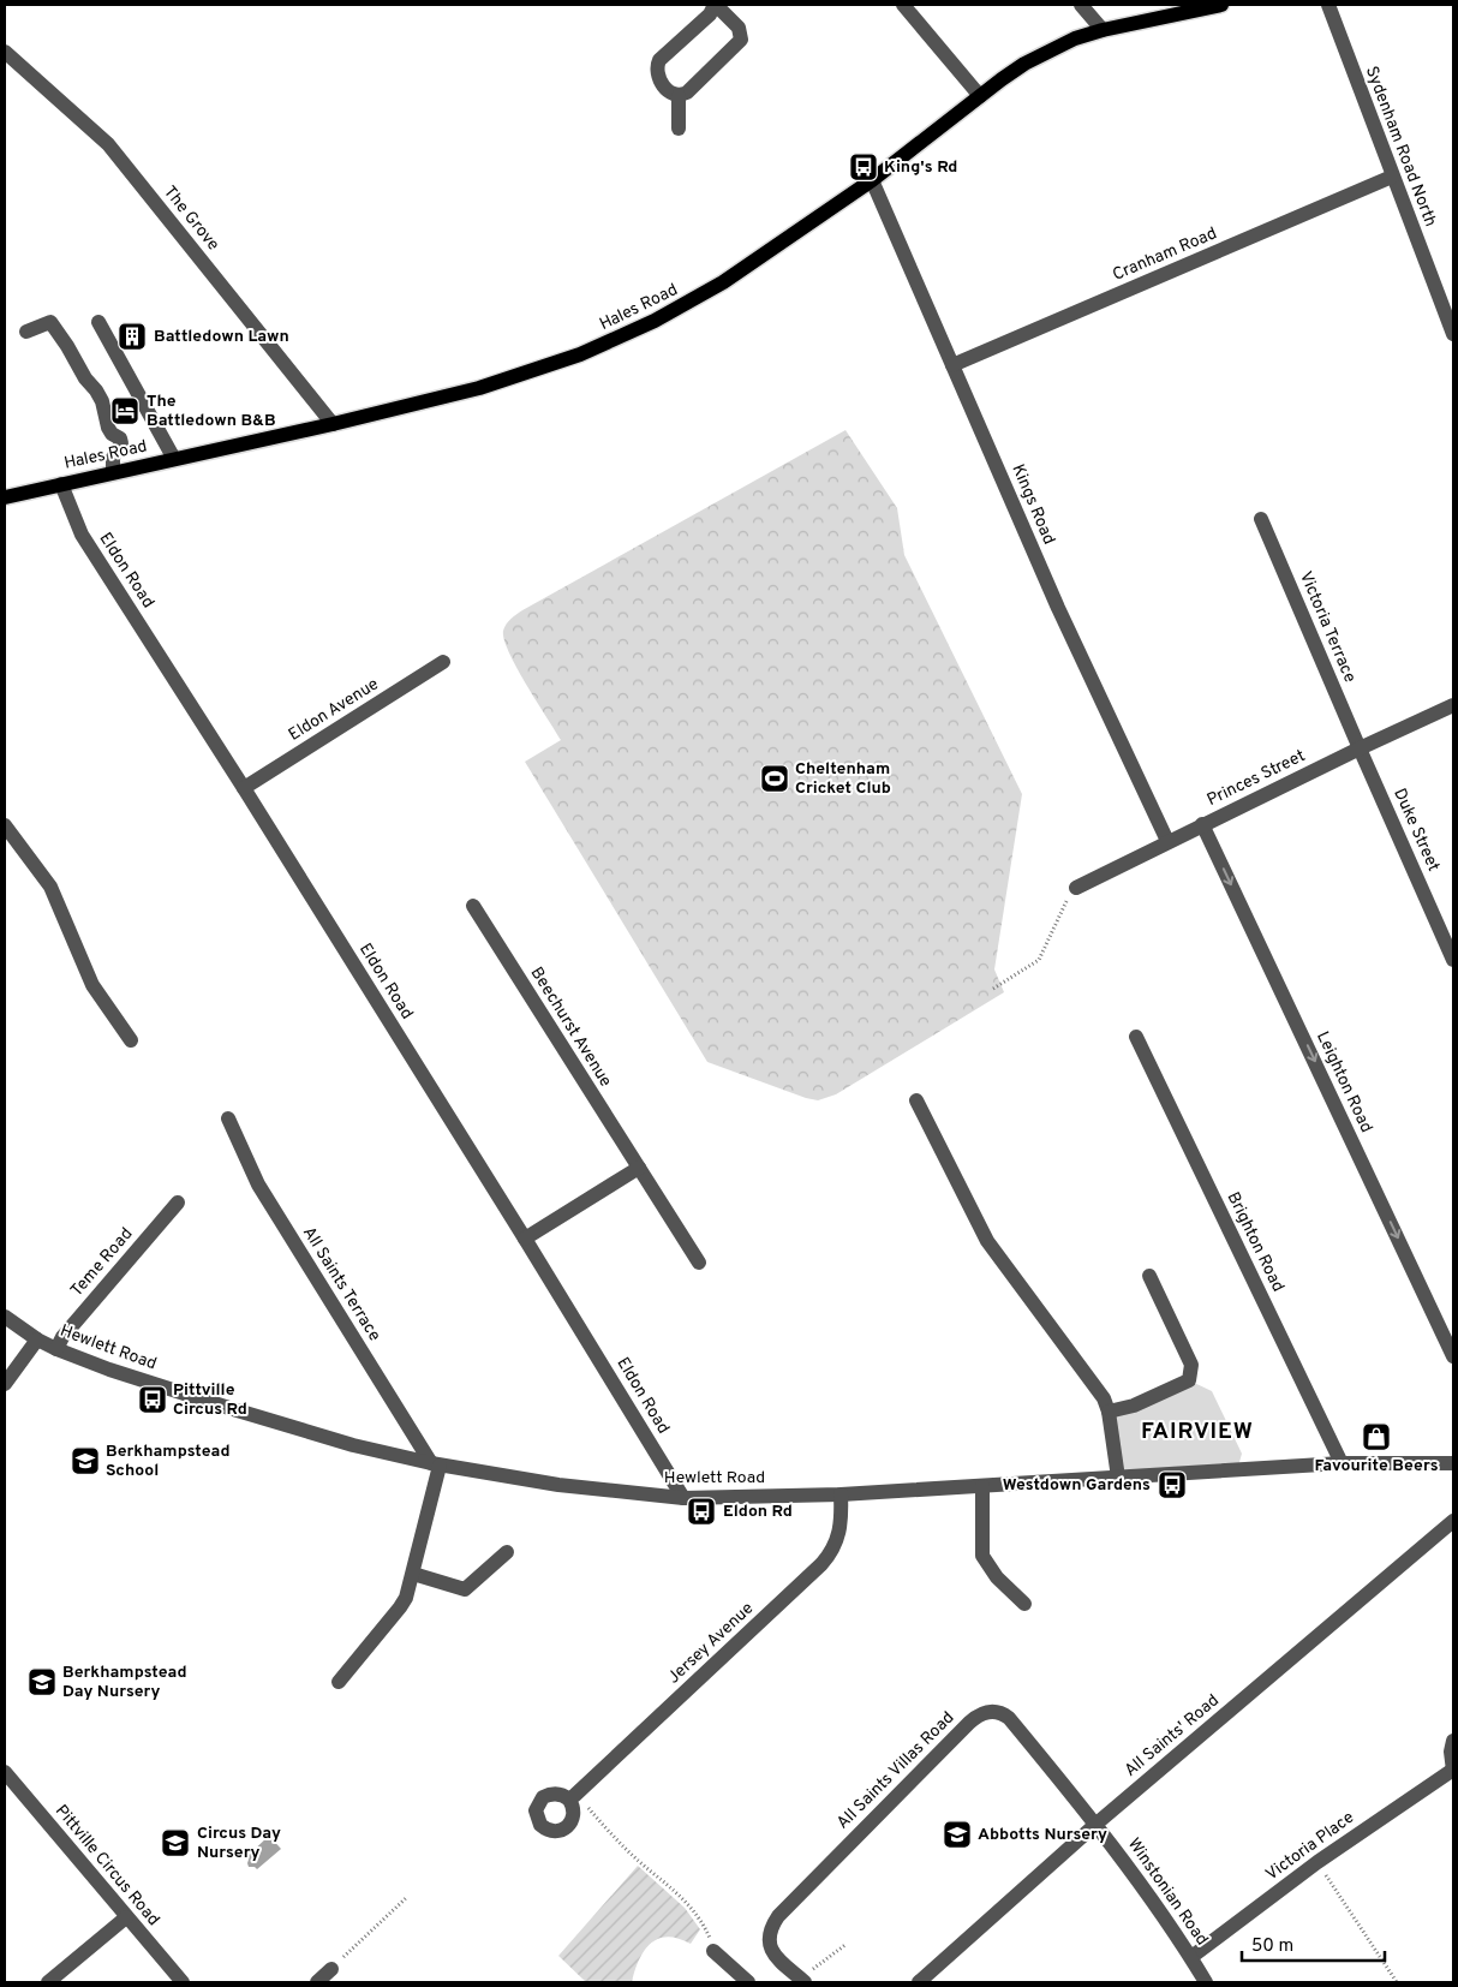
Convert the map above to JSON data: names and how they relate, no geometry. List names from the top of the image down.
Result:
{
  "streets": {
    "main road": ["Hales Road"],
    "street": [
      "Sydenham Road North",
      "The Grove",
      "Cranham Road",
      "Kings Road",
      "Eldon Road",
      "Victoria Terrace",
      "Eldon Avenue",
      "Princes Street",
      "Duke Street",
      "Beechurst Avenue",
      "Leighton Road",
      "Brighton Road",
      "Teme Road",
      "All Saints Terrace",
      "Hewlett Road",
      "Jersey Avenue",
      "All Saints' Road",
      "All Saints Villas Road",
      "Victoria Place",
      "Pittville Circus Road",
      "Winstonian Road"
    ]
  },
  "crossings": [
    ["Sydenham Road North", "Cranham Road"],
    ["The Grove", "Hales Road"],
    ["Cranham Road", "Kings Road"],
    ["Hales Road", "Kings Road"],
    ["Hales Road", "Eldon Road"],
    ["Kings Road", "Princes Street"],
    ["Eldon Road", "Eldon Avenue"],
    ["Eldon Road", "Hewlett Road"],
    ["Victoria Terrace", "Princes Street"],
    ["Victoria Terrace", "Duke Street"],
    ["Princes Street", "Duke Street"],
    ["Princes Street", "Leighton Road"],
    ["Brighton Road", "Hewlett Road"],
    ["Teme Road", "Hewlett Road"],
    ["All Saints Terrace", "Hewlett Road"],
    ["Hewlett Road", "Jersey Avenue"],
    ["All Saints' Road", "All Saints Villas Road"],
    ["All Saints' Road", "Winstonian Road"],
    ["All Saints Villas Road", "Winstonian Road"],
    ["Victoria Place", "Winstonian Road"]
  ],
  "one_way": ["Leighton Road"],
  "districts": ["FAIRVIEW"],
  "places": {
    "bus stop": [
      "King's Rd",
      "Pittville Circus Rd",
      "Westdown Gardens",
      "Eldon Rd"
    ],
    "building": ["Battledown Lawn"],
    "hotel": ["The Battledown B&B"],
    "sports": ["Cheltenham Cricket Club"],
    "shop": ["Favourite Beers"],
    "school or university": [
      "Berkhampstead School",
      "Berkhampstead Day Nursery",
      "Abbotts Nursery",
      "Circus Day Nursery"
    ]
  },
  "scale_bar": "50 m"
}
